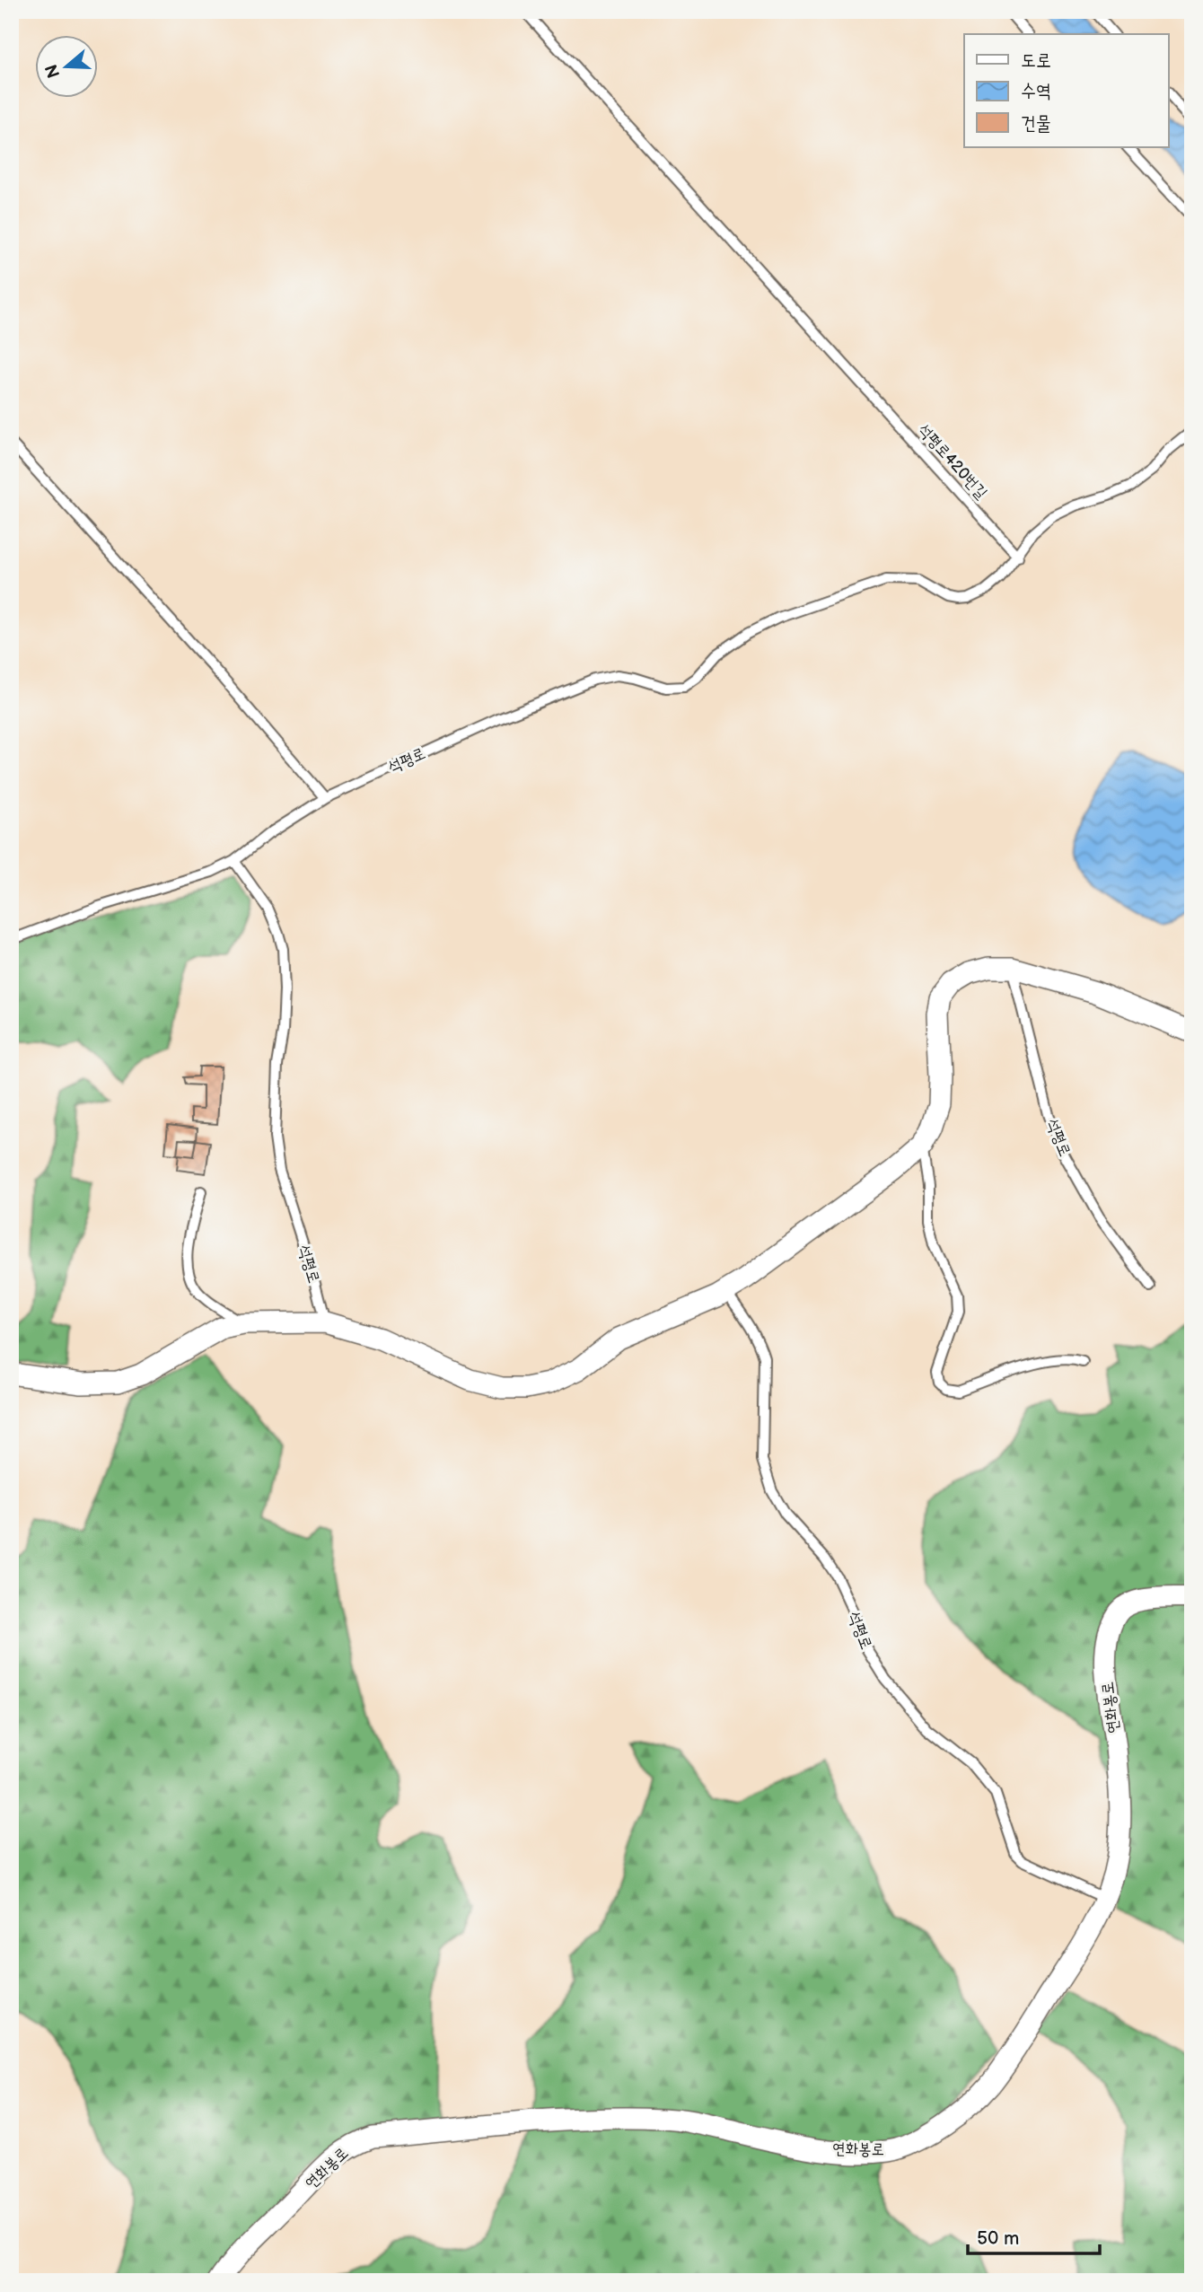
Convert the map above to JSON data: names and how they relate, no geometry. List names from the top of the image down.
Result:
{
  "streets": {
    "street": ["연화봉로"],
    "lane": ["석평로420번길", "석평로"]
  },
  "crossings": [
    ["석평로420번길", "석평로"],
    ["석평로", "연화봉로"]
  ],
  "legend": ["도로", "수역", "건물"],
  "scale_bar": "50 m",
  "north": "left"
}
